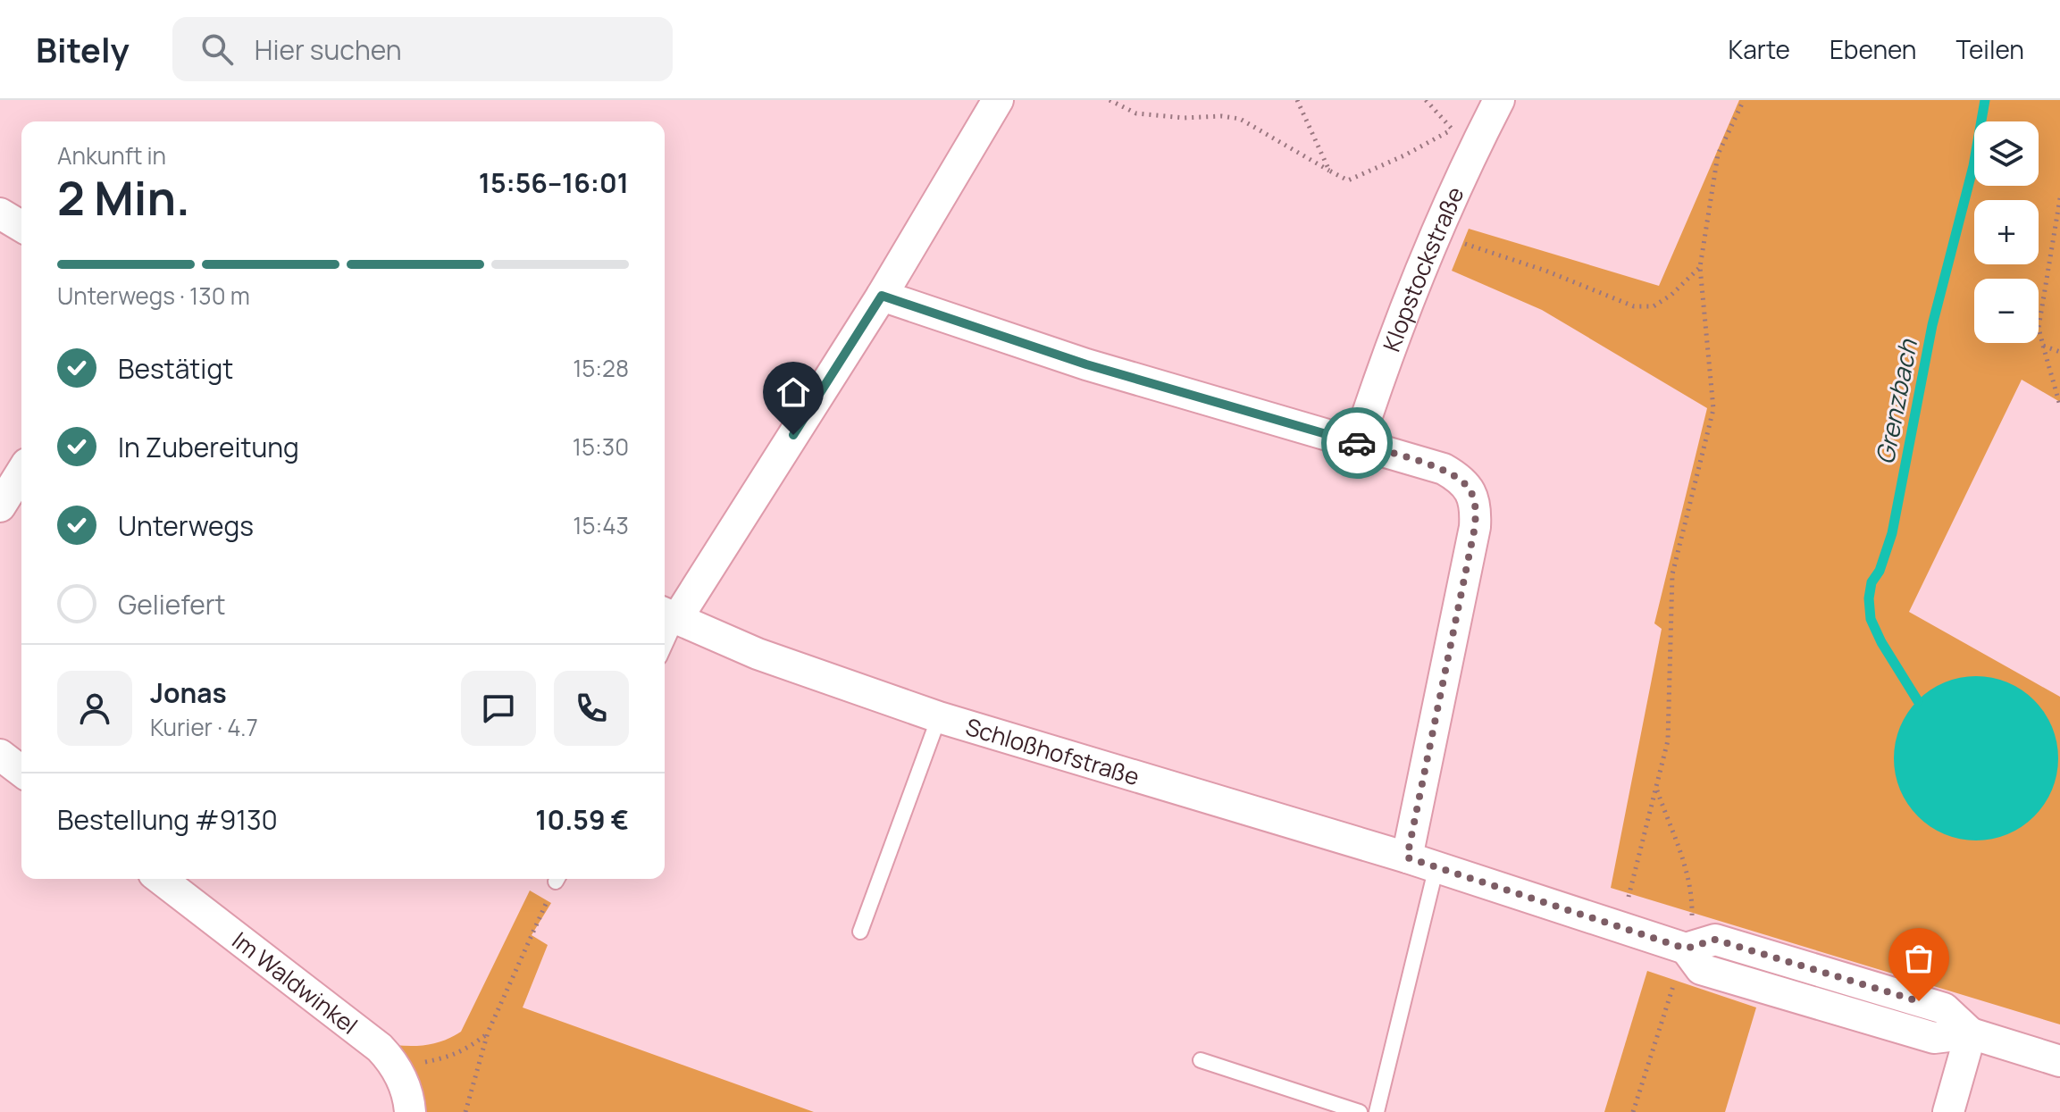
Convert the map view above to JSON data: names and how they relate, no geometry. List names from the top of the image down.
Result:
{
  "streets": {
    "street": ["Klopstockstraße", "Schloßhofstraße", "Im Waldwinkel"]
  },
  "water": ["Grenzbach"],
  "page": {
    "header": "Bitely",
    "search": "Hier suchen",
    "nav": ["Karte", "Ebenen", "Teilen"],
    "map_buttons": ["+", "−"],
    "heading": ["2 Min.", "Ankunft in", "15:56–16:01"],
    "panel": [
      "Jonas",
      "Kurier · 4.7",
      "Bestellung #9130",
      "10.59 €"
    ],
    "bar": "Unterwegs · 130 m",
    "list": [
      ["Bestätigt", "15:28"],
      ["In Zubereitung", "15:30"],
      ["Unterwegs", "15:43"],
      "Geliefert"
    ]
  }
}
